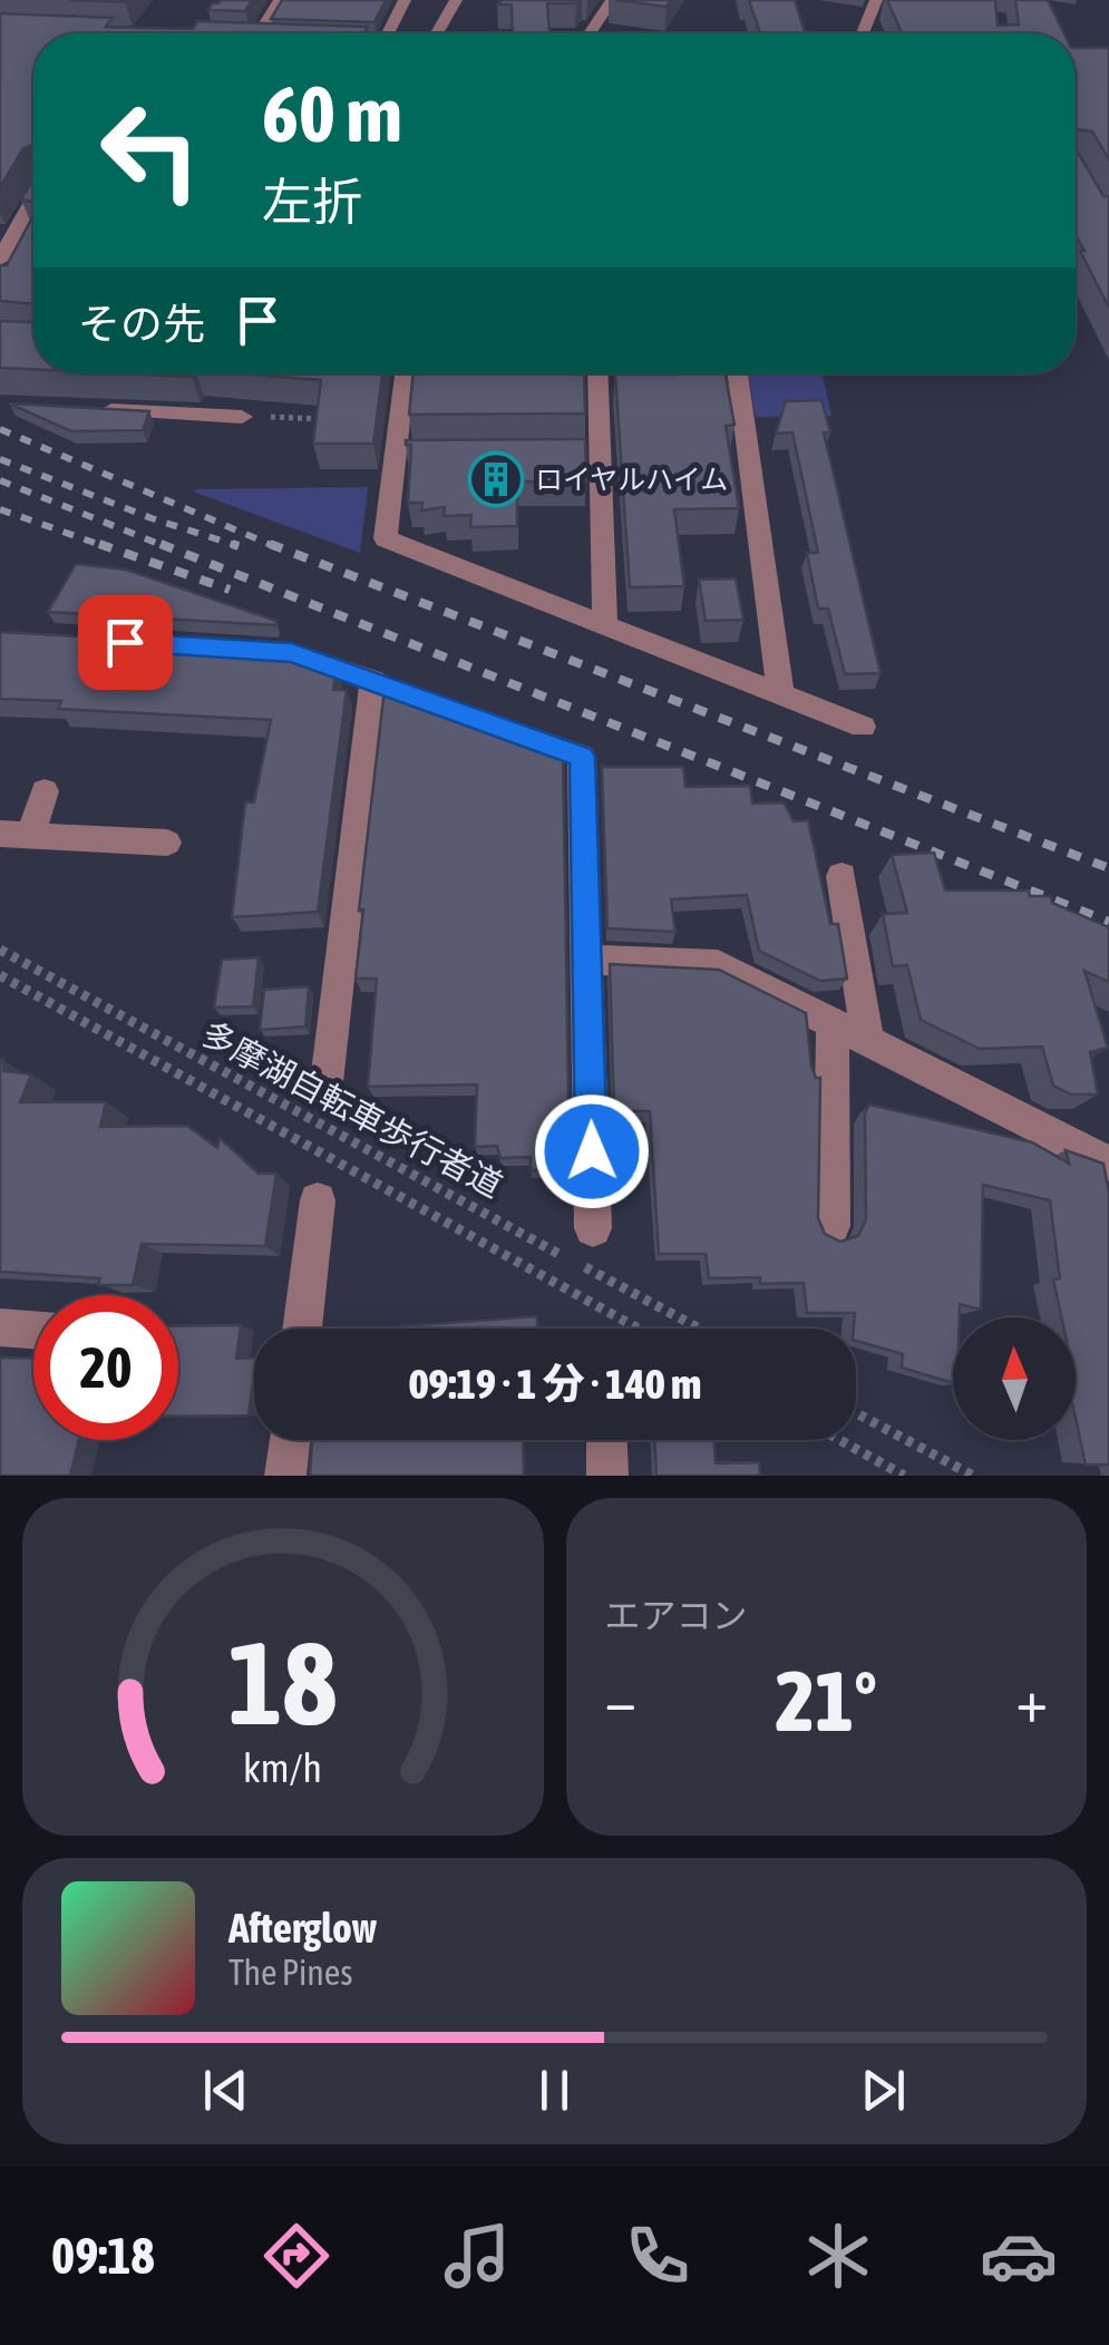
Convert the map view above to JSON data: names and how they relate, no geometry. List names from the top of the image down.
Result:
{
  "streets": {
    "path": ["多摩湖自転車歩行者道"]
  },
  "places": {
    "building": ["ロイヤルハイム"]
  },
  "north": "top",
  "page": {
    "turn": ["60 m", "左折"],
    "then": "その先",
    "limit": "20",
    "trip": "09:19 · 1 分 · 140 m",
    "tile": "エアコン",
    "heat": ["−", "21°", "+"],
    "song": ["Afterglow", "The Pines"],
    "tabs": "09:18",
    "gauge": ["18", "km/h"]
  }
}
